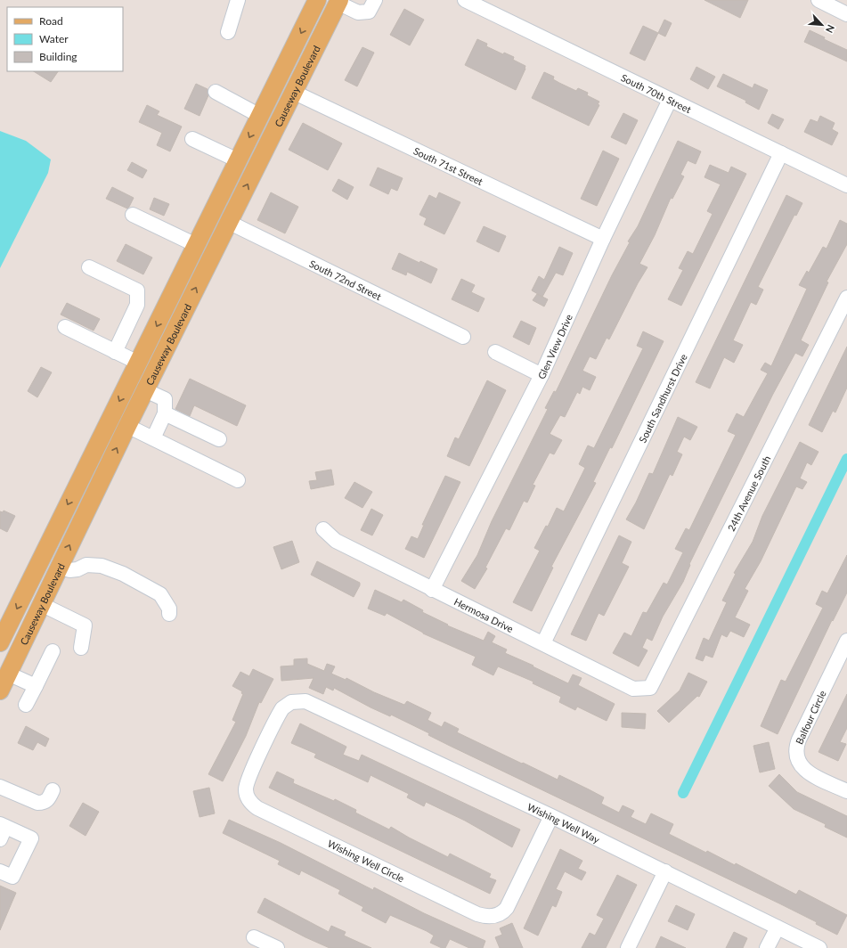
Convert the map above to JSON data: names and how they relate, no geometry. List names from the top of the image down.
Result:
{
  "streets": {
    "main road": ["Causeway Boulevard"],
    "street": [
      "South 70th Street",
      "South 71st Street",
      "South 72nd Street",
      "Glen View Drive",
      "South Sandhurst Drive",
      "24th Avenue South",
      "Hermosa Drive",
      "Balfour Circle",
      "Wishing Well Way",
      "Wishing Well Circle"
    ]
  },
  "crossings": [
    ["Causeway Boulevard", "South 71st Street"],
    ["Causeway Boulevard", "South 72nd Street"],
    ["South 70th Street", "Glen View Drive"],
    ["South 70th Street", "South Sandhurst Drive"],
    ["South 71st Street", "Glen View Drive"],
    ["Glen View Drive", "Hermosa Drive"],
    ["South Sandhurst Drive", "Hermosa Drive"],
    ["24th Avenue South", "Hermosa Drive"],
    ["Wishing Well Way", "Wishing Well Circle"]
  ],
  "legend": ["Road", "Water", "Building"],
  "north": "bottom right"
}
